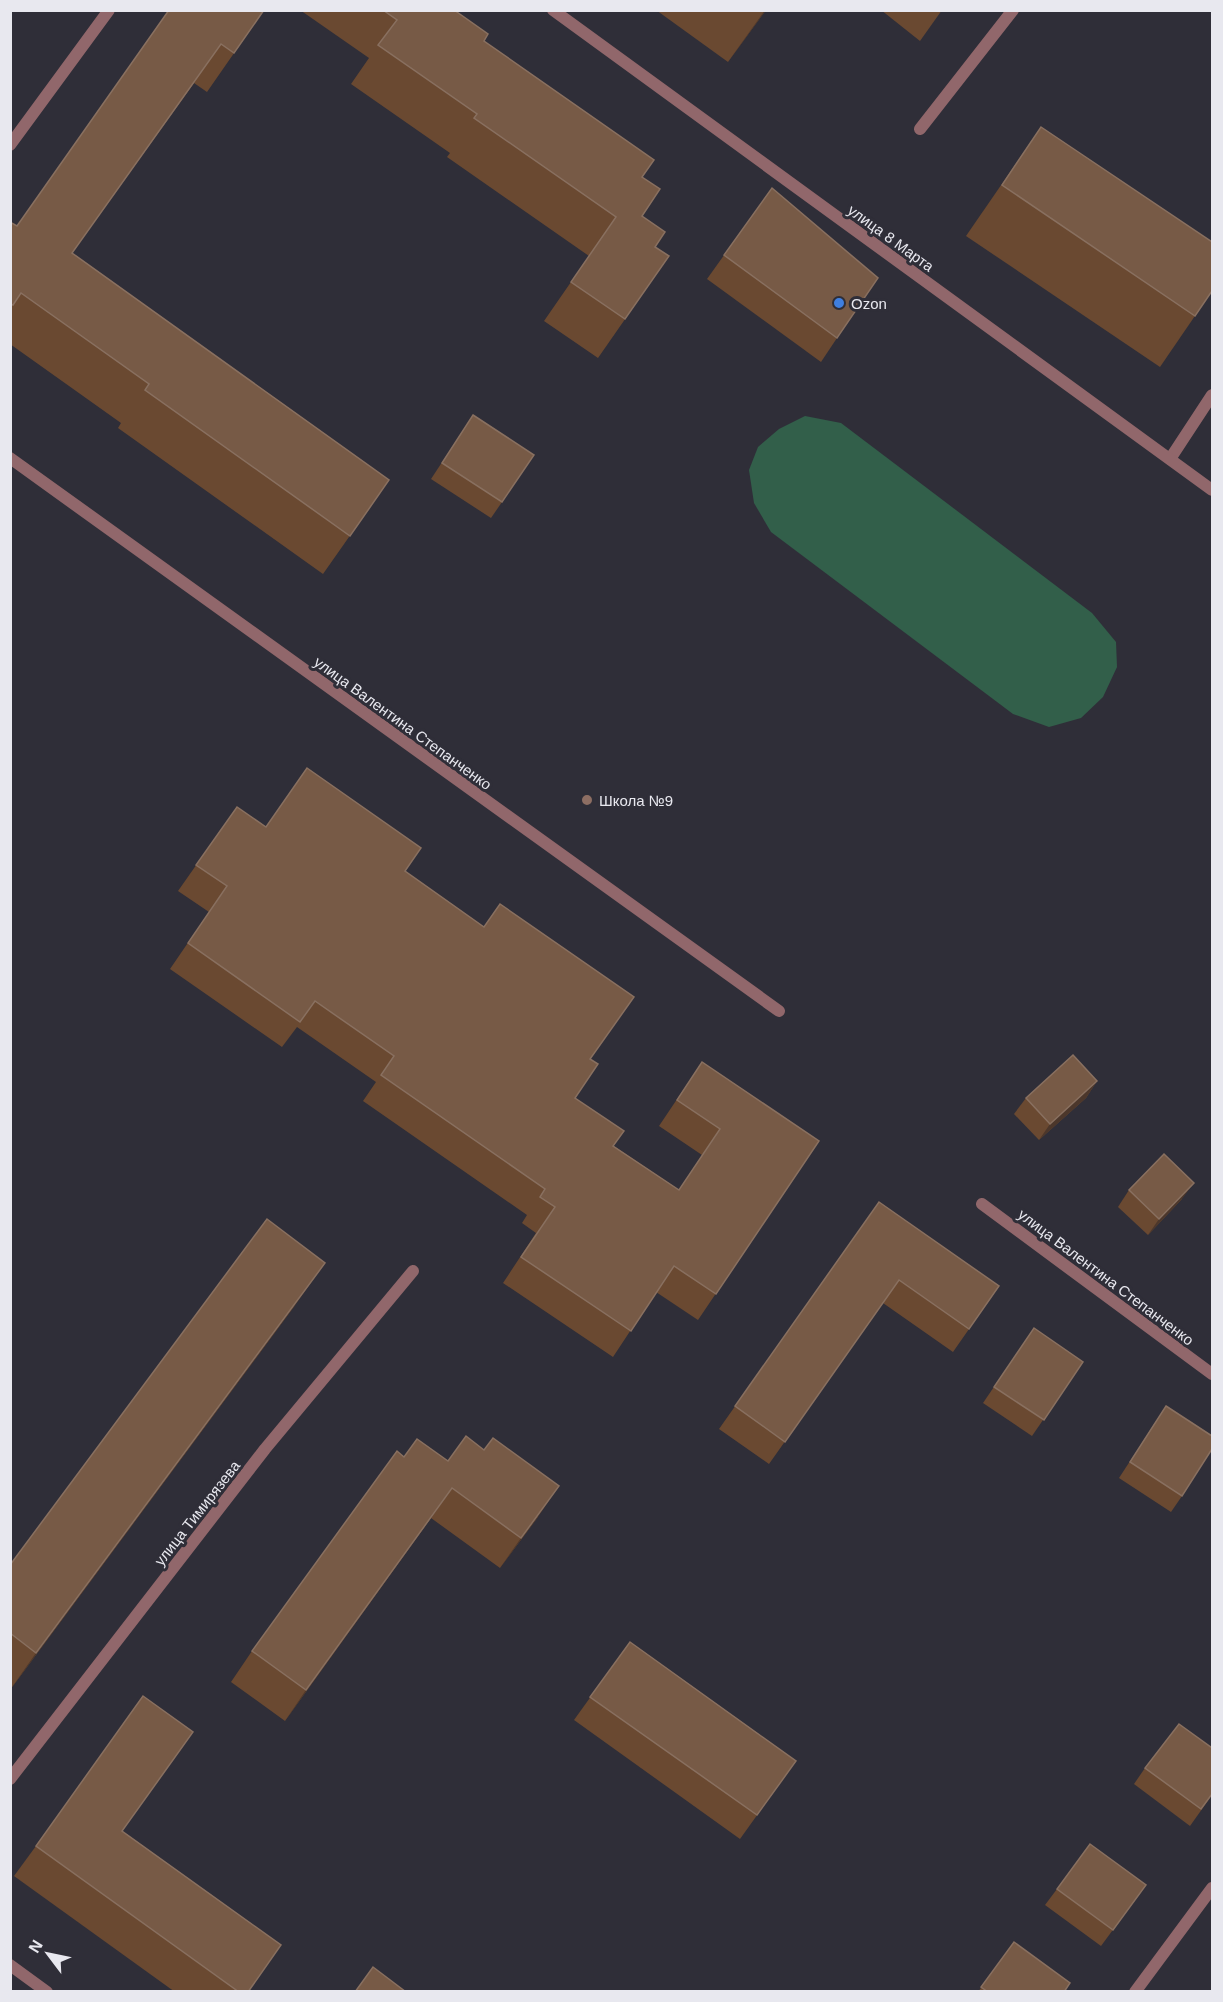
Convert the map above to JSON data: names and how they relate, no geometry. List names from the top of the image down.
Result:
{
  "streets": {
    "street": ["улица 8 Марта", "улица Валентина Степанченко", "улица Тимирязева"]
  },
  "places": ["Ozon", "Школа №9"],
  "north": "top left"
}
